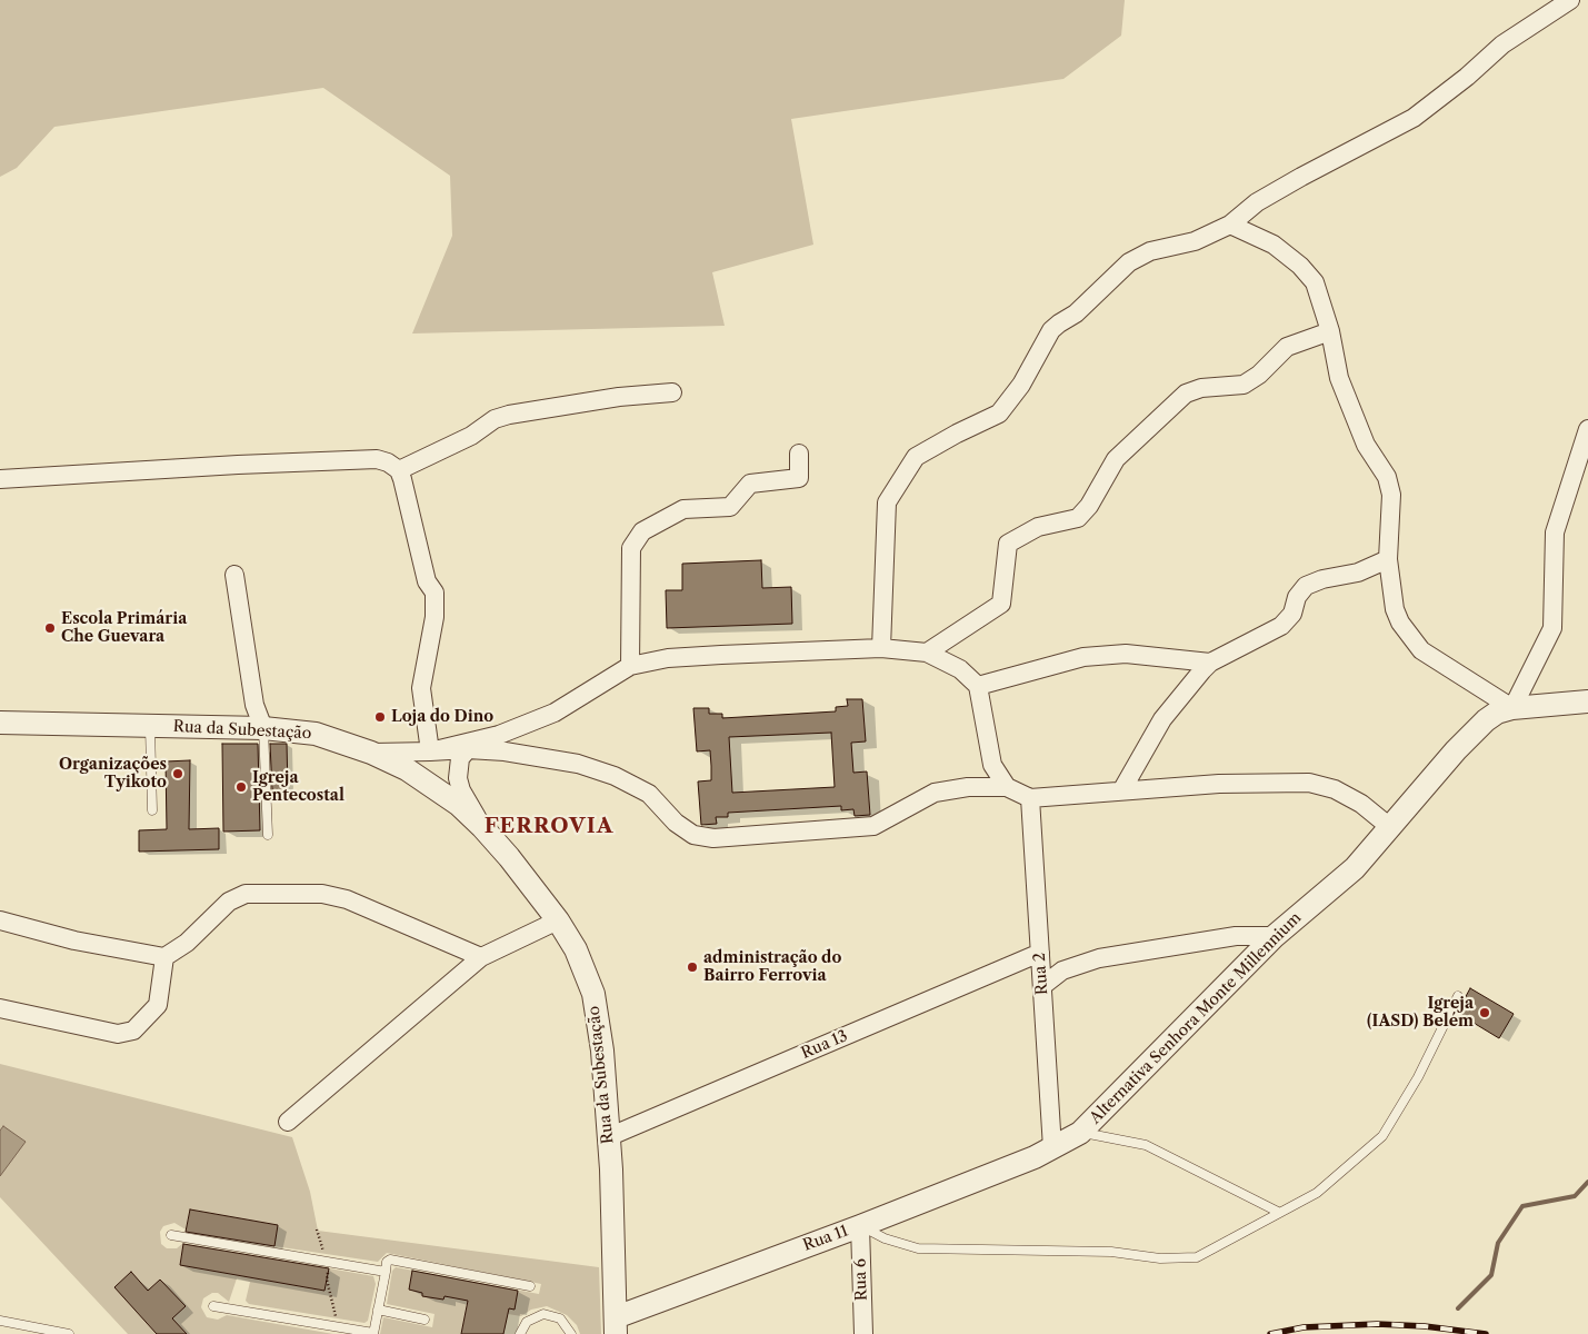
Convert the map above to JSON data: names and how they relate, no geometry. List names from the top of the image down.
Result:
{
  "streets": {
    "street": [
      "Rua da Subestação",
      "Rua 2",
      "Alternativa Senhora Monte Millennium",
      "Rua 13",
      "Rua 11",
      "Rua 6"
    ]
  },
  "crossings": [
    ["Rua da Subestação", "Rua 13"],
    ["Rua da Subestação", "Rua 11"],
    ["Rua 2", "Alternativa Senhora Monte Millennium"],
    ["Rua 2", "Rua 13"],
    ["Rua 2", "Rua 11"],
    ["Alternativa Senhora Monte Millennium", "Rua 11"],
    ["Rua 11", "Rua 6"]
  ],
  "districts": ["FERROVIA"],
  "places": [
    "Escola Primária Che Guevara",
    "Loja do Dino",
    "Organizações Tyikoto",
    "Igreja Pentecostal",
    "administração do Bairro Ferrovia",
    "Igreja (IASD) Belém"
  ]
}
